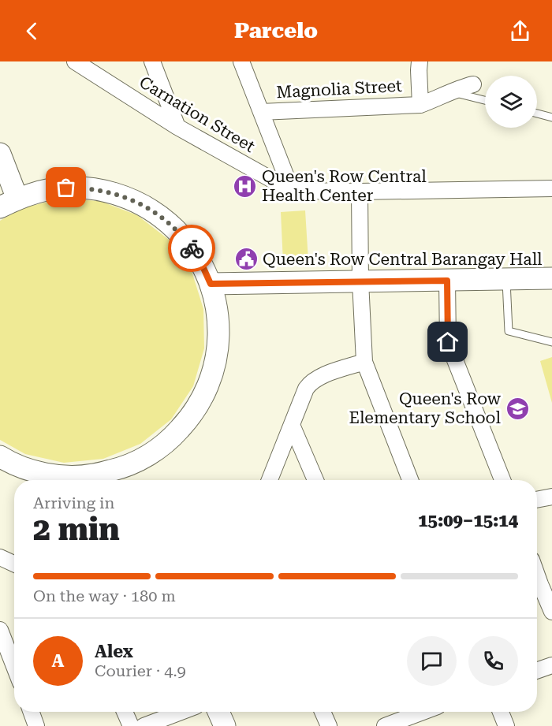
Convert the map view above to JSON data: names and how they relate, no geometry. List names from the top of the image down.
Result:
{
  "streets": {
    "street": ["Magnolia Street", "Carnation Street"]
  },
  "places": {
    "hospital": ["Queen's Row Central Health Center"],
    "public building": ["Queen's Row Central Barangay Hall"],
    "school or university": ["Queen's Row Elementary School"]
  },
  "page": {
    "header": "Parcelo",
    "heading": ["2 min", "Arriving in", "15:09–15:14"],
    "panel": ["Alex", "Courier · 4.9"],
    "bar": "On the way · 180 m",
    "round": "A"
  }
}
